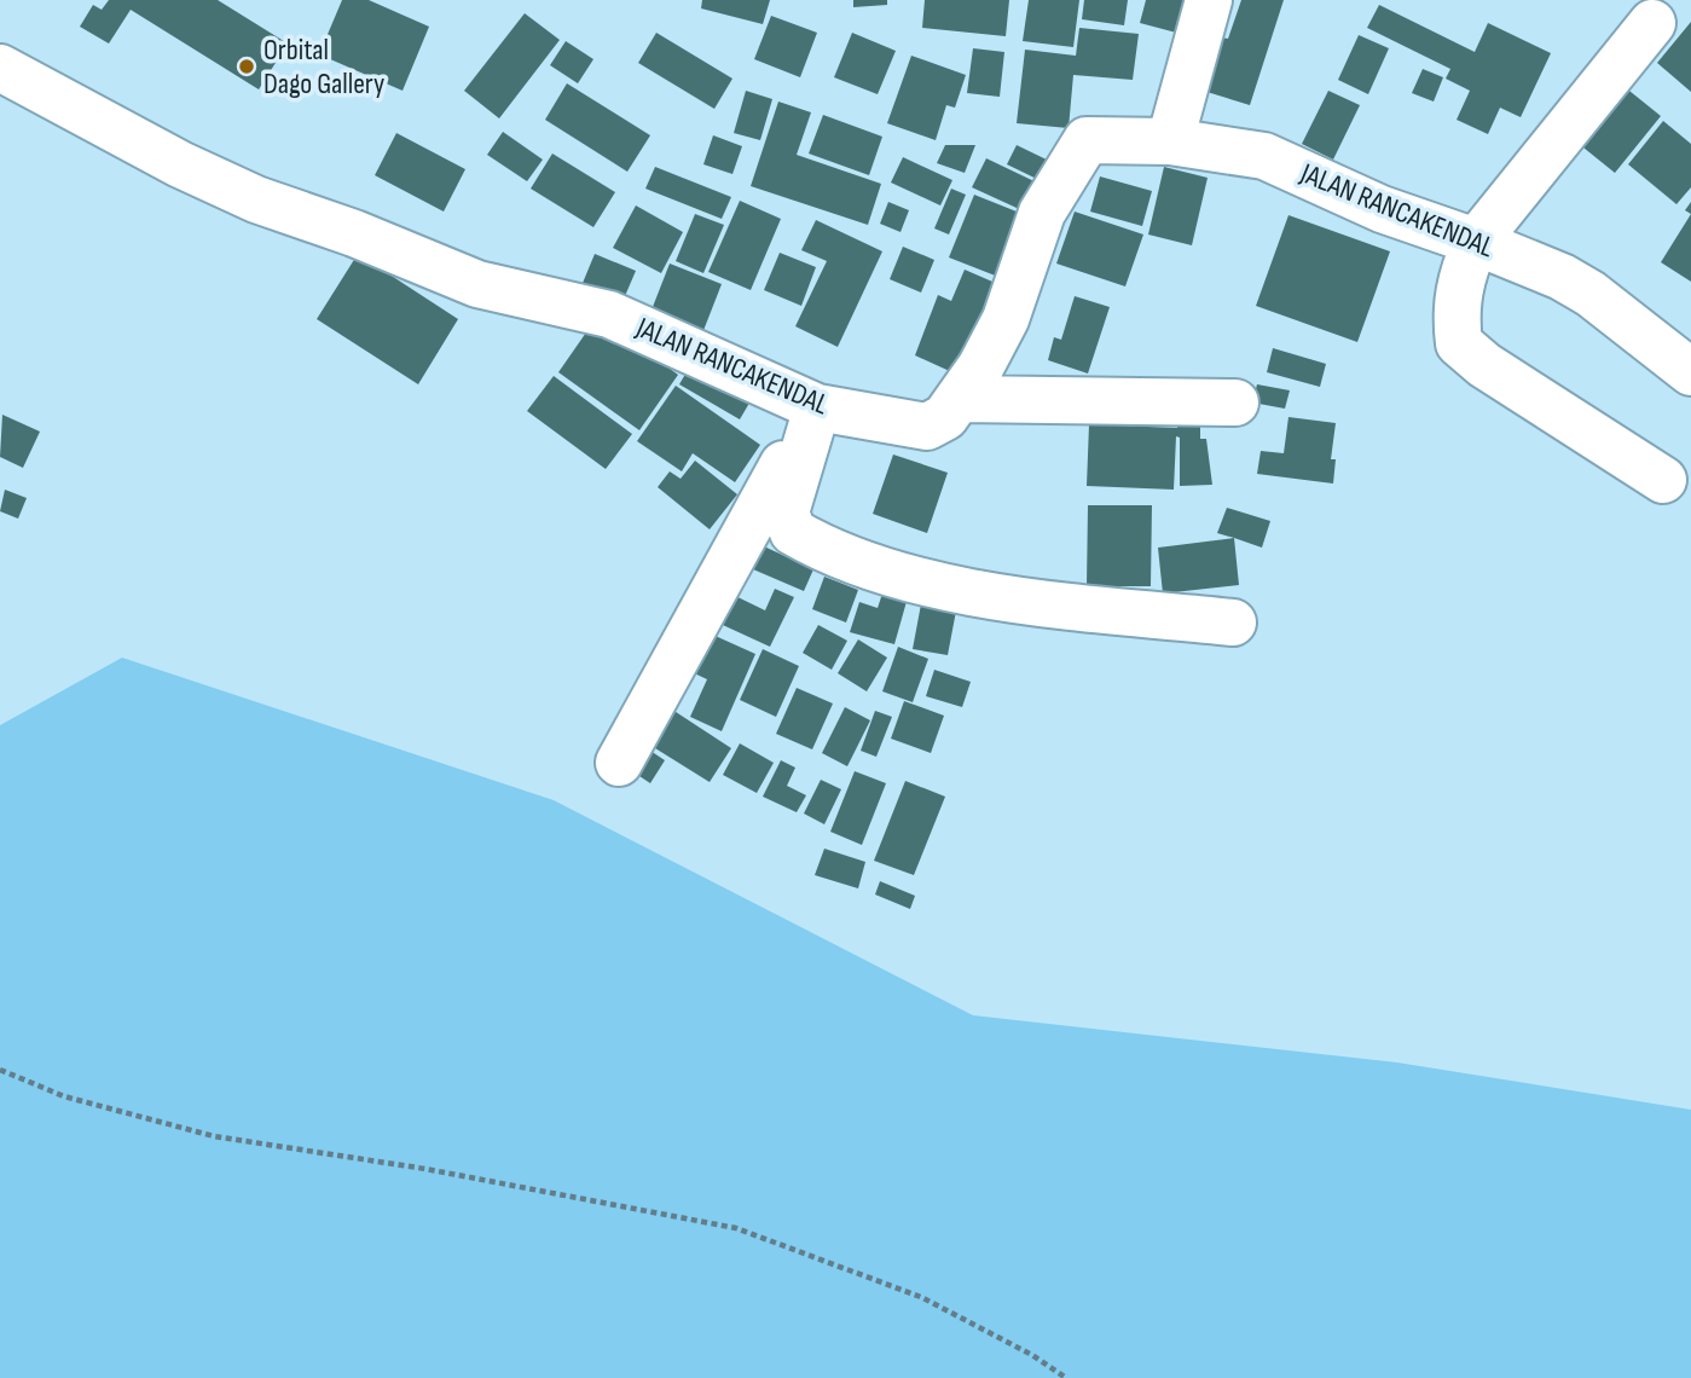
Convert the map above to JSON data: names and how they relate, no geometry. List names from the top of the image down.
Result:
{
  "streets": {
    "street": ["JALAN RANCAKENDAL"]
  },
  "places": ["Orbital Dago Gallery"]
}
